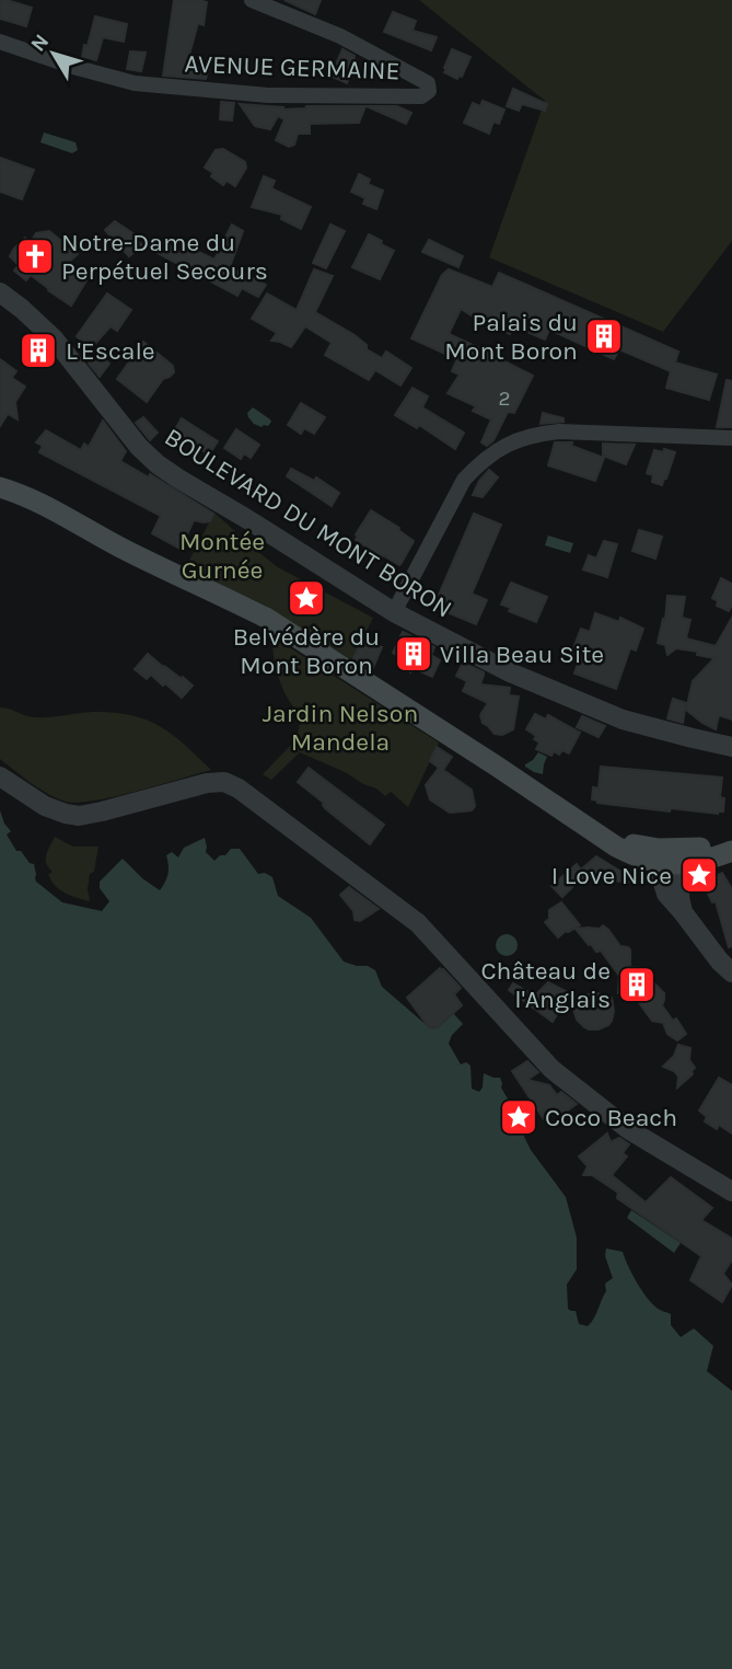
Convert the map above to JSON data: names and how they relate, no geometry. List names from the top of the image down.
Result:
{
  "streets": {
    "street": ["AVENUE GERMAINE", "BOULEVARD DU MONT BORON"]
  },
  "parks": ["Montée Gurnée", "Jardin Nelson Mandela"],
  "places": {
    "church": ["Notre-Dame du Perpétuel Secours"],
    "building": [
      "Palais du Mont Boron",
      "L'Escale",
      "Villa Beau Site",
      "Château de l'Anglais"
    ],
    "place": ["Belvédère du Mont Boron", "I Love Nice", "Coco Beach"]
  },
  "house_numbers": ["2"],
  "north": "top left"
}
